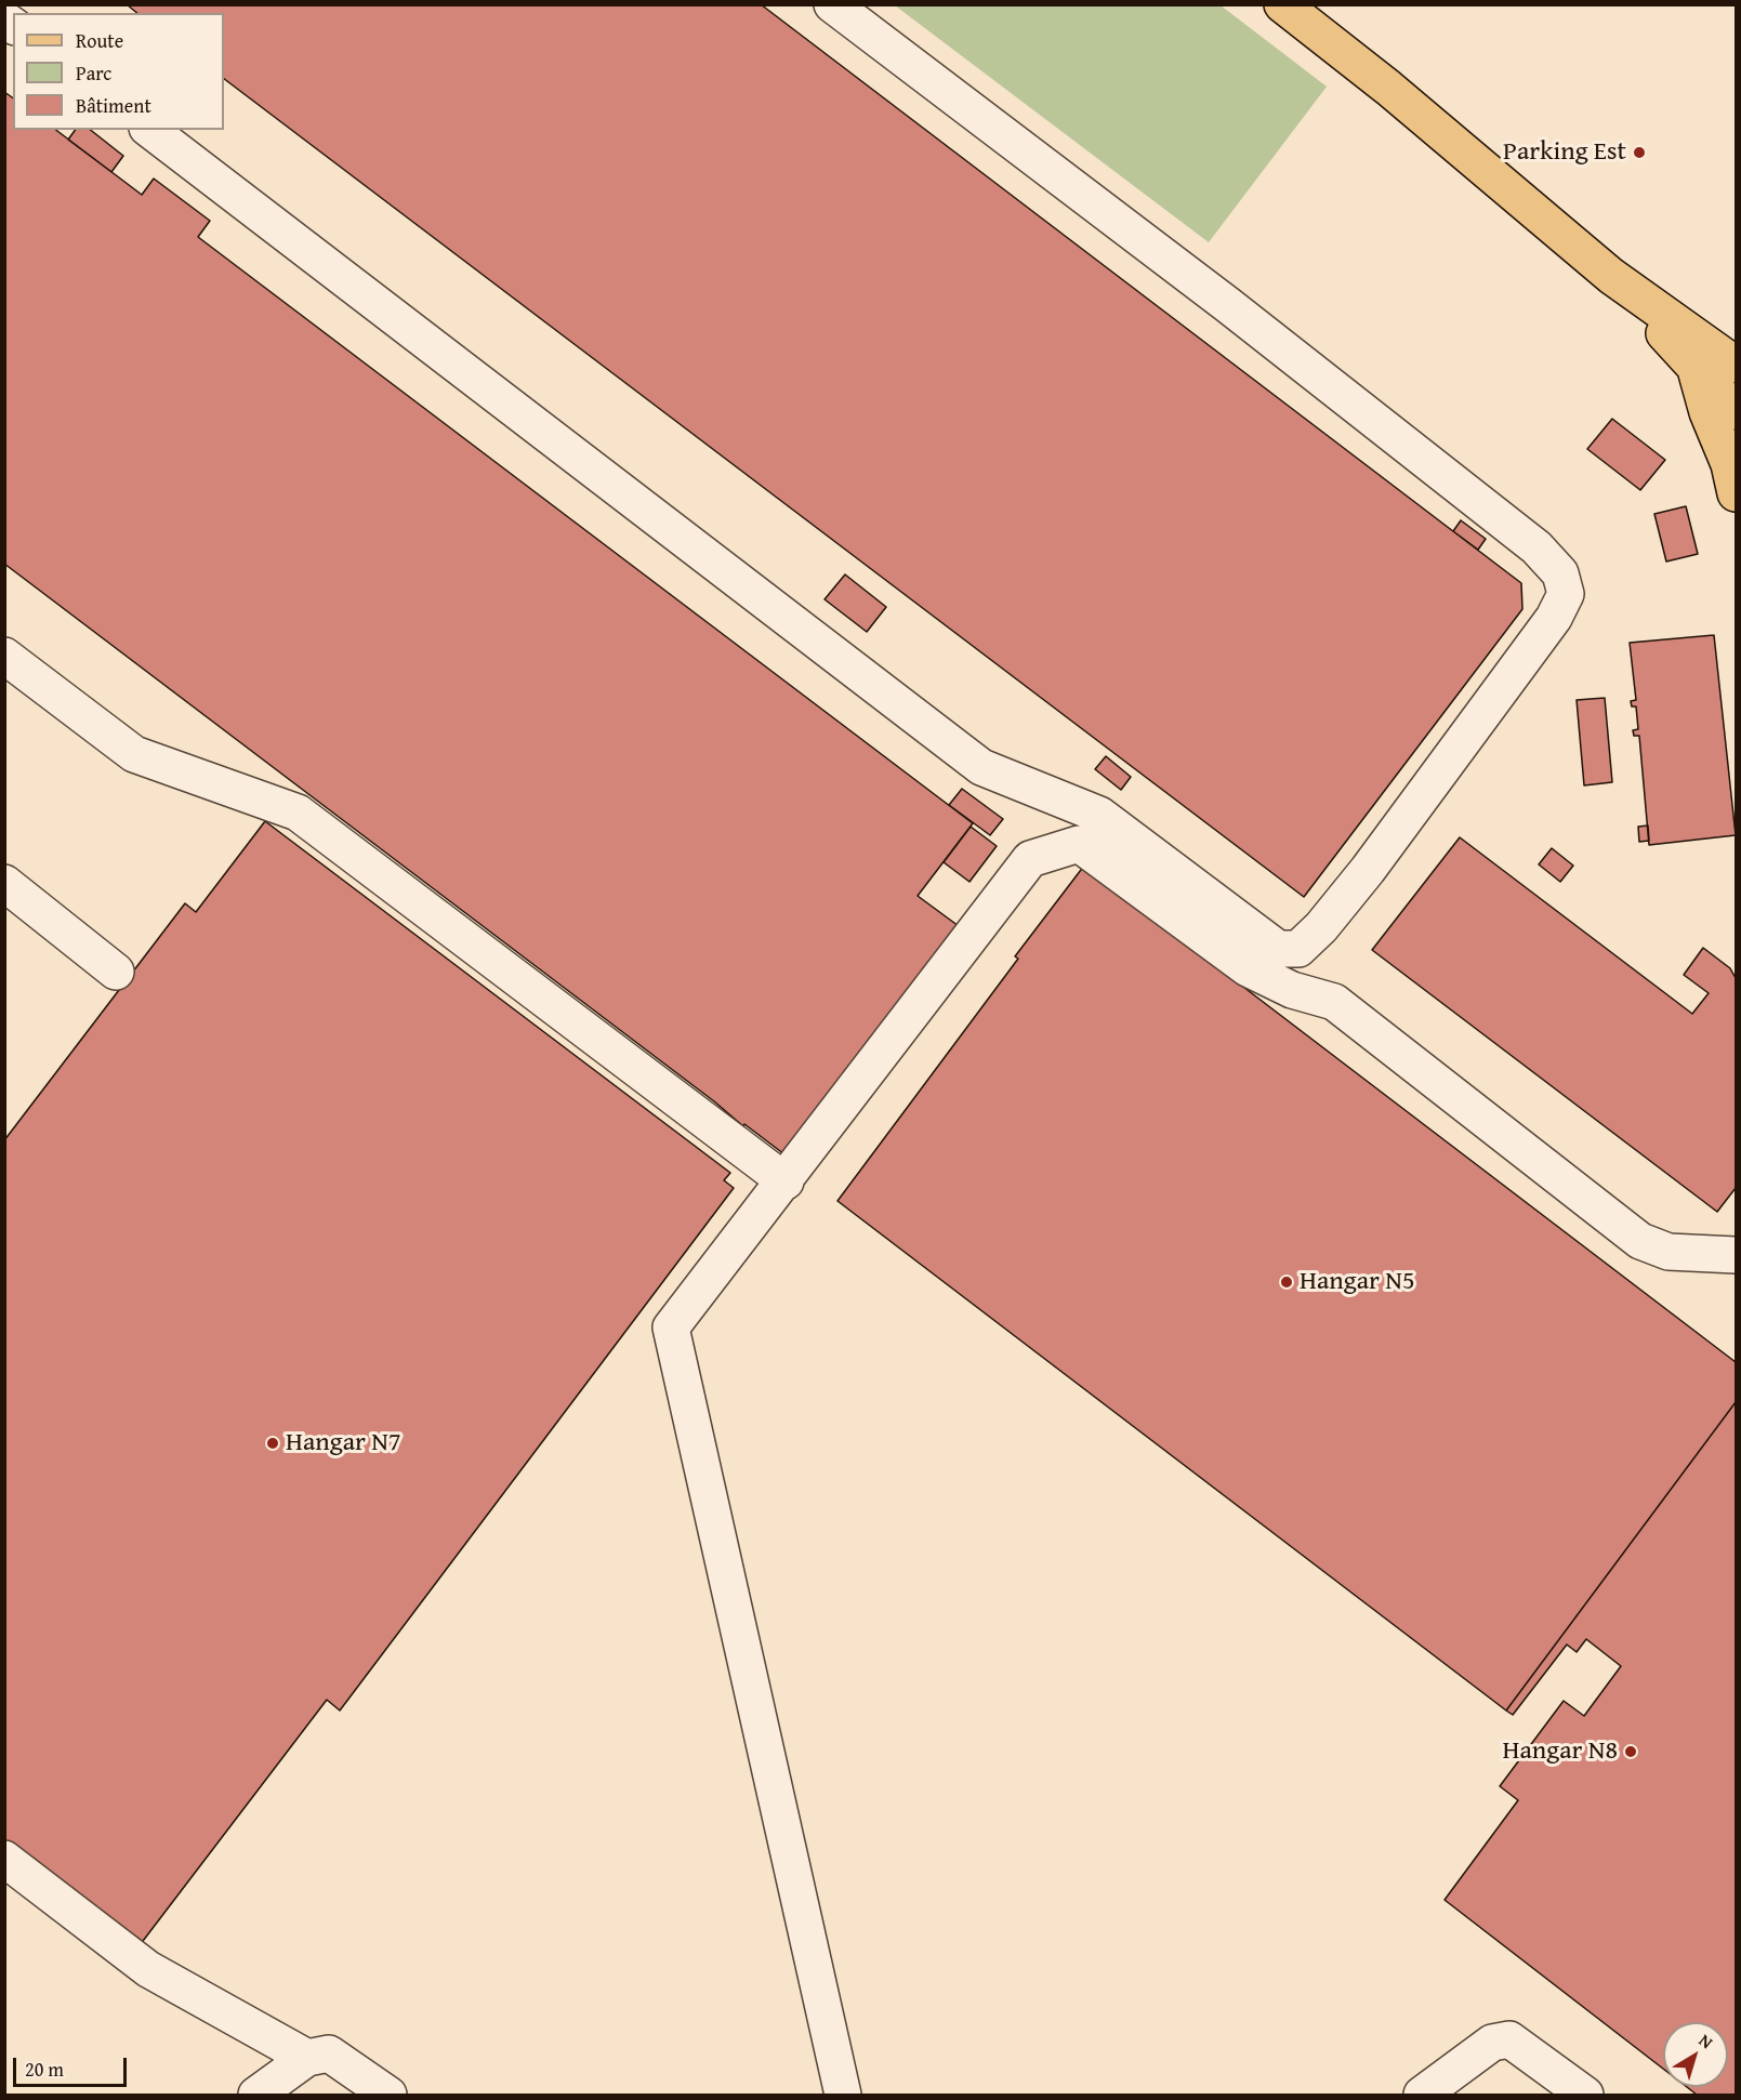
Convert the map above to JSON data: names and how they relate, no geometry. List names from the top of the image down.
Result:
{
  "places": [
    "Parking Est",
    "Hangar N5",
    "Hangar N7",
    "Hangar N8"
  ],
  "legend": ["Route", "Parc", "Bâtiment"],
  "scale_bar": "20 m",
  "north": "top right"
}
